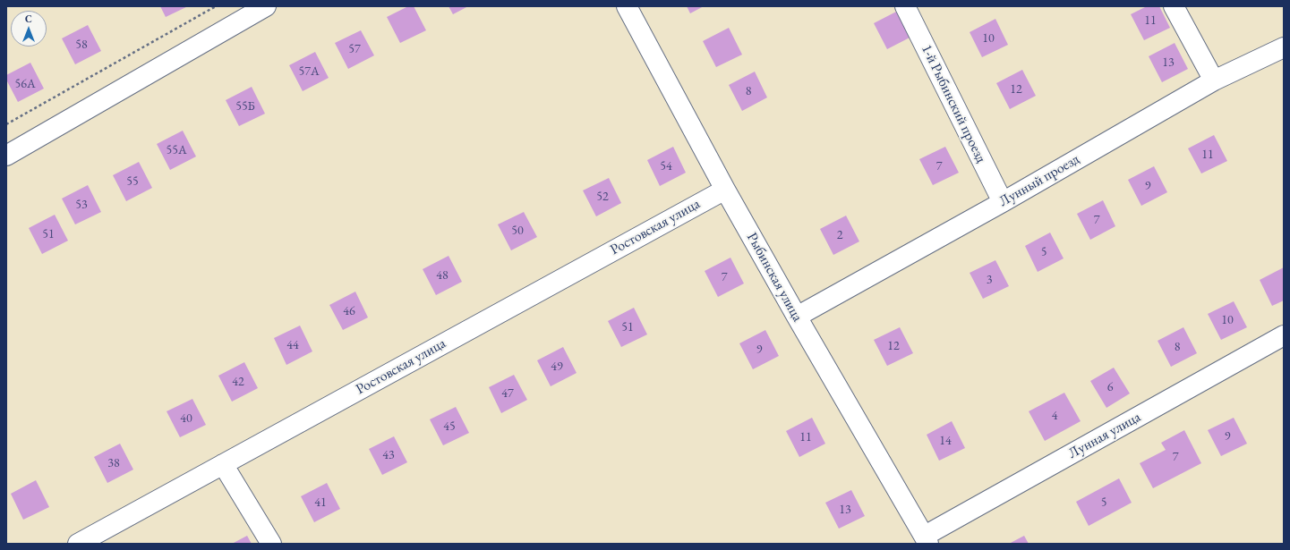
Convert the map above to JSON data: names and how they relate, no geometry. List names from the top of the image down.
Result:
{
  "streets": {
    "street": [
      "1-й Рыбинский проезд",
      "Лунный проезд",
      "Ростовская улица",
      "Рыбинская улица",
      "Лунная улица"
    ]
  },
  "crossings": [
    ["1-й Рыбинский проезд", "Лунный проезд"],
    ["Лунный проезд", "Рыбинская улица"],
    ["Ростовская улица", "Рыбинская улица"],
    ["Рыбинская улица", "Лунная улица"]
  ],
  "house_numbers": [
    "11",
    "10",
    "58",
    "57",
    "13",
    "57А",
    "56А",
    "12",
    "8",
    "55Б",
    "55А",
    "11",
    "54",
    "7",
    "55",
    "9",
    "52",
    "53",
    "7",
    "50",
    "51",
    "2",
    "5",
    "48",
    "7",
    "3",
    "46",
    "10",
    "51",
    "44",
    "12",
    "8",
    "9",
    "49",
    "42",
    "6",
    "47",
    "4",
    "40",
    "45",
    "9",
    "11",
    "14",
    "43",
    "7",
    "38",
    "41",
    "5",
    "13"
  ],
  "north": "top"
}
